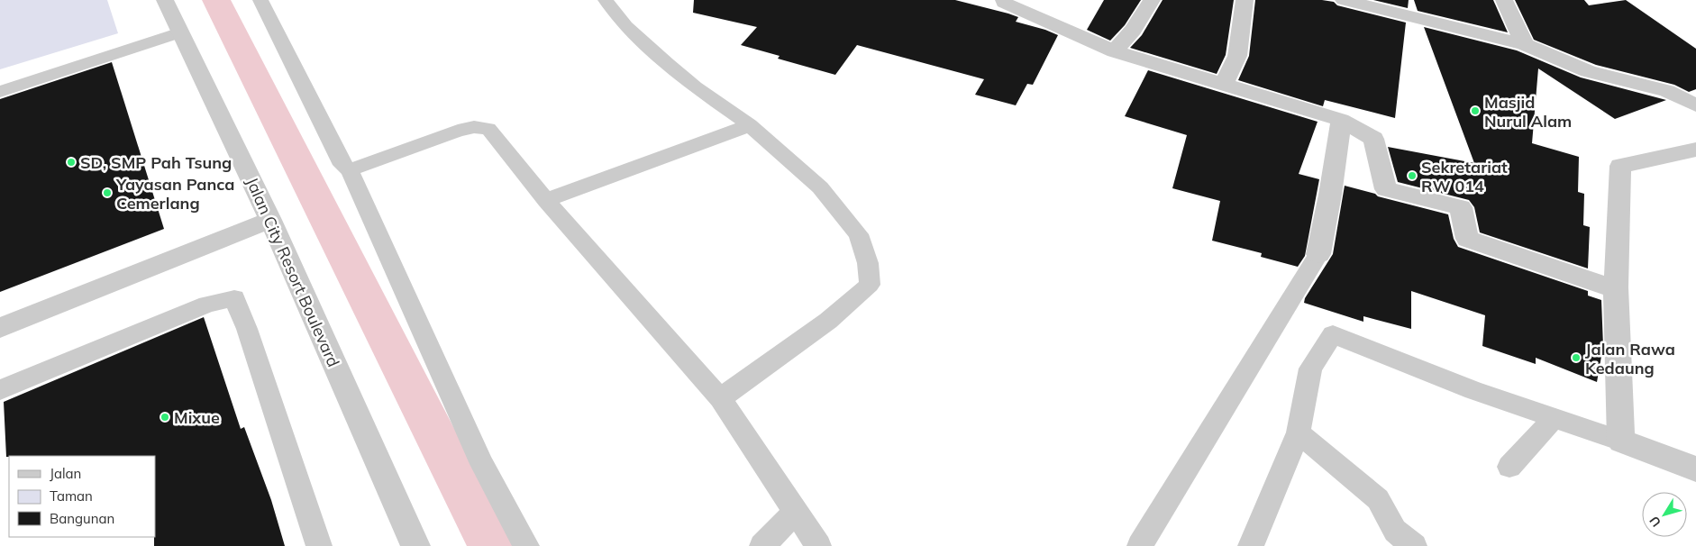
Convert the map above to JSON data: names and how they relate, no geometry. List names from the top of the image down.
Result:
{
  "streets": {
    "street": ["Jalan City Resort Boulevard"]
  },
  "places": [
    "Masjid Nurul Alam",
    "SD, SMP Pah Tsung",
    "Sekretariat RW 014",
    "Yayasan Panca Cemerlang",
    "Jalan Rawa Kedaung",
    "Mixue"
  ],
  "legend": ["Jalan", "Taman", "Bangunan"],
  "north": "bottom left"
}
